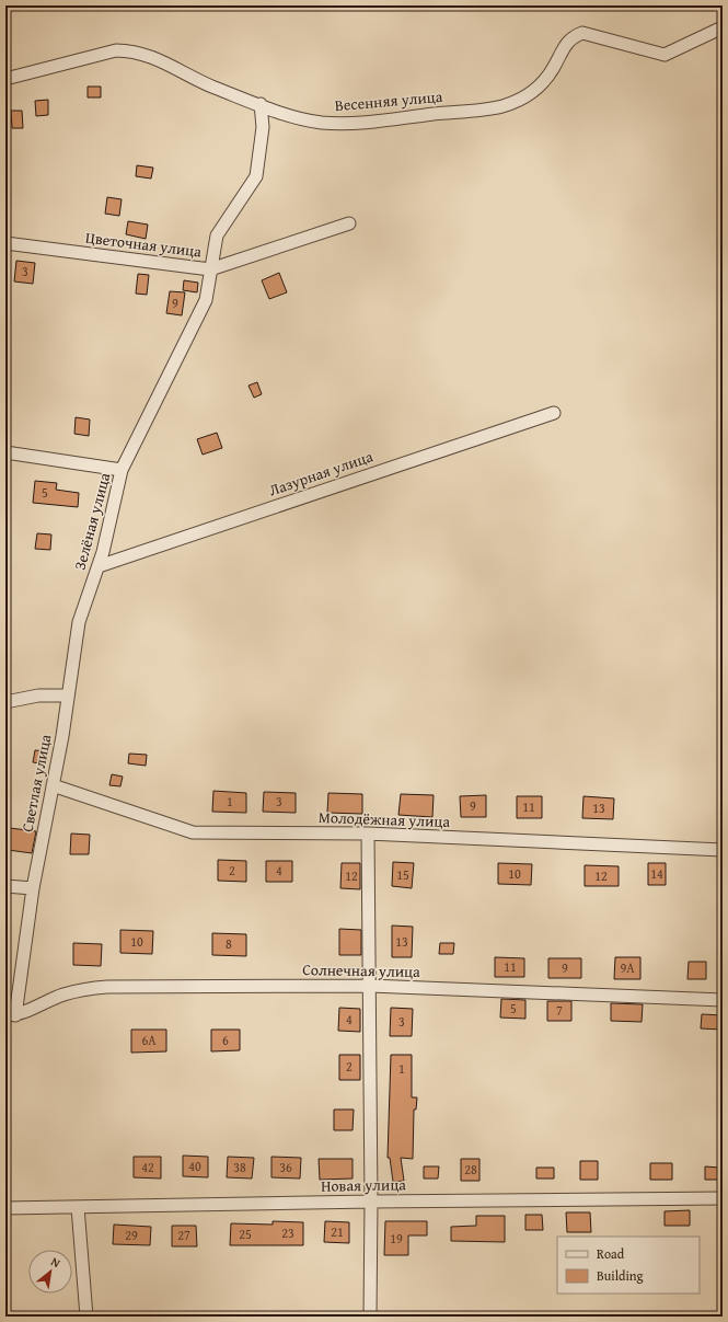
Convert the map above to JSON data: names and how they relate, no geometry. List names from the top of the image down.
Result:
{
  "streets": {
    "street": [
      "Весенняя улица",
      "Цветочная улица",
      "Лазурная улица",
      "Зелёная улица",
      "Светлая улица",
      "Молодёжная улица",
      "Солнечная улица",
      "Новая улица"
    ]
  },
  "crossings": [
    ["Лазурная улица", "Зелёная улица"],
    ["Зелёная улица", "Светлая улица"],
    ["Светлая улица", "Молодёжная улица"],
    ["Светлая улица", "Солнечная улица"]
  ],
  "house_numbers": [
    "3",
    "9",
    "5",
    "1",
    "3",
    "9",
    "11",
    "13",
    "2",
    "4",
    "10",
    "14",
    "15",
    "12",
    "12",
    "10",
    "13",
    "8",
    "11",
    "9",
    "9А",
    "5",
    "7",
    "4",
    "3",
    "6А",
    "6",
    "2",
    "1",
    "40",
    "42",
    "38",
    "36",
    "28",
    "21",
    "23",
    "25",
    "29",
    "27",
    "19"
  ],
  "legend": ["Road", "Building"],
  "north": "top right"
}
